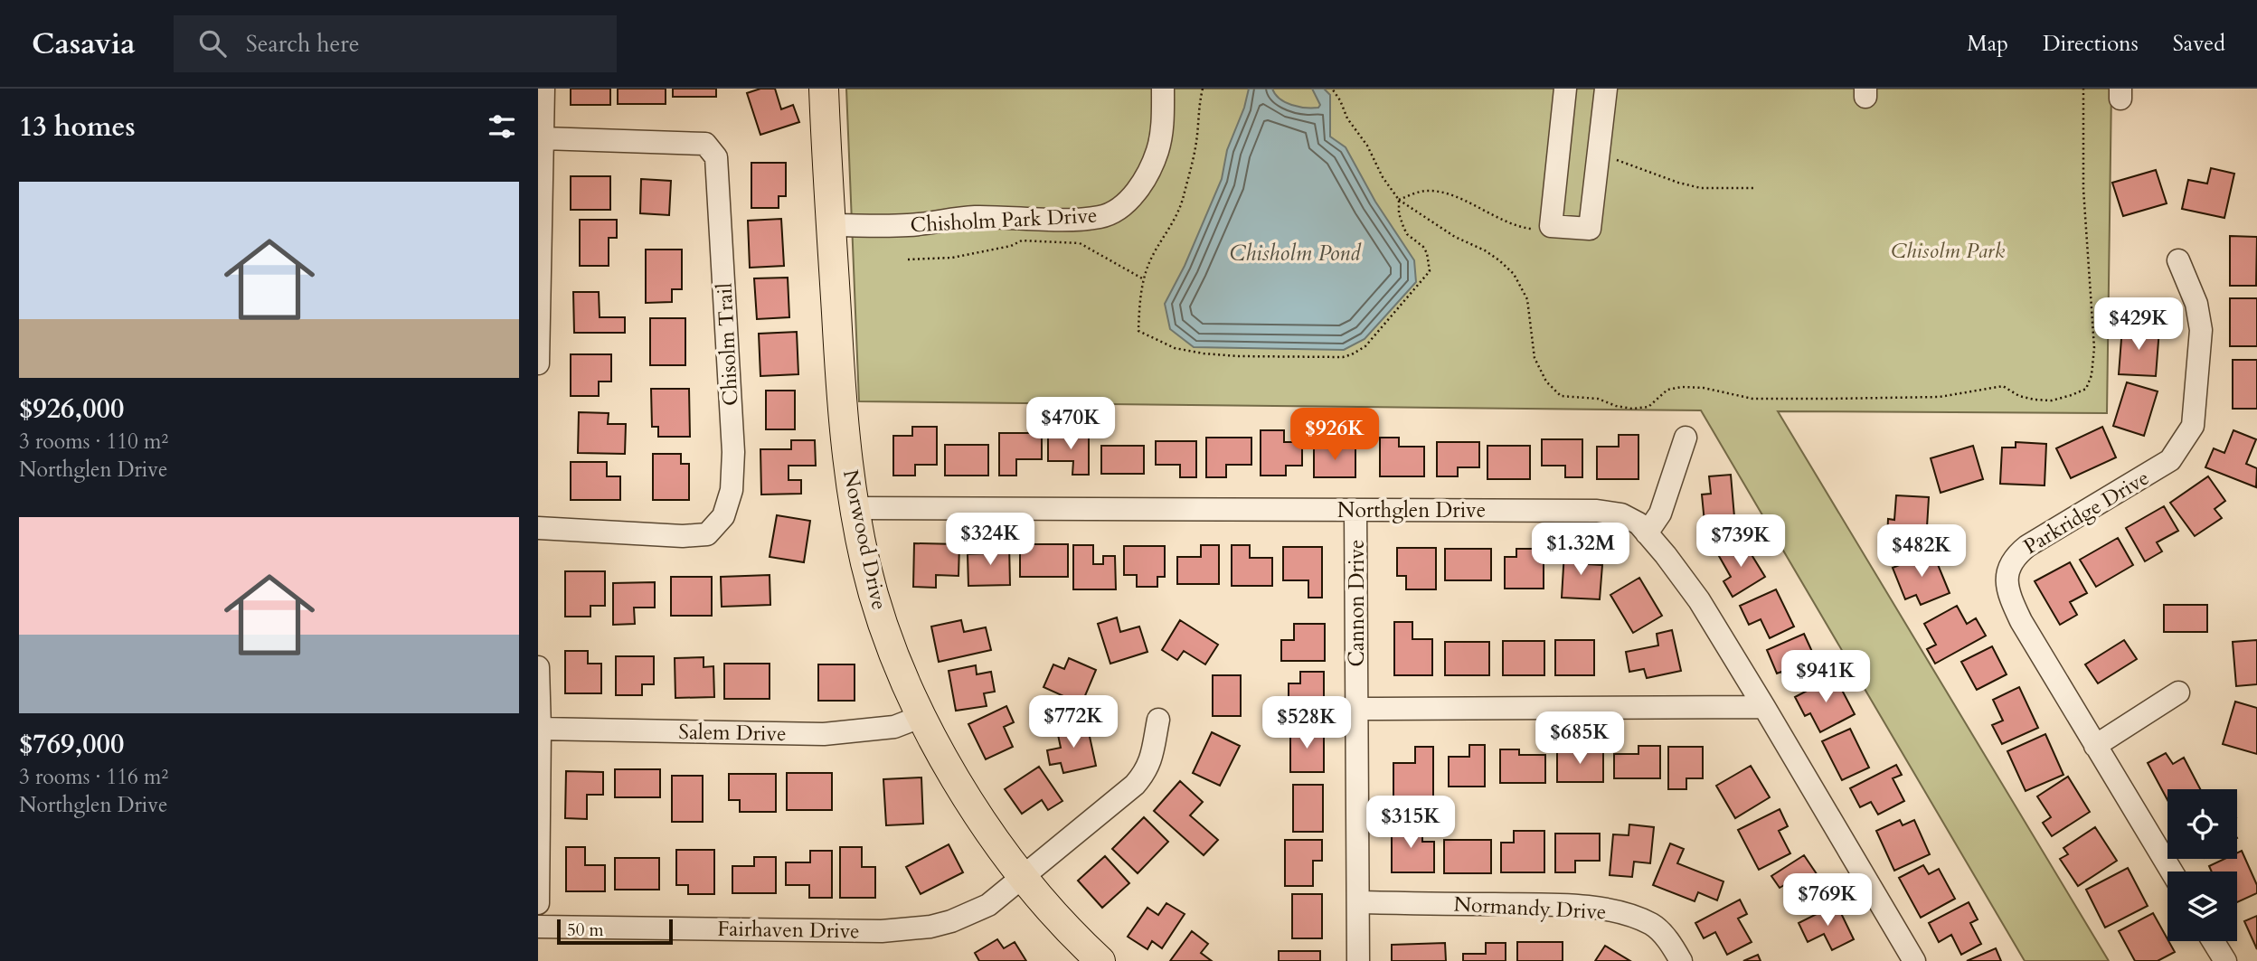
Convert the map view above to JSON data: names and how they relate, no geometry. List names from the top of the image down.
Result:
{
  "streets": {
    "main road": ["Norwood Drive"],
    "street": [
      "Chisholm Park Drive",
      "Chisolm Trail",
      "Northglen Drive",
      "Parkridge Drive",
      "Cannon Drive",
      "Salem Drive",
      "Normandy Drive",
      "Fairhaven Drive"
    ]
  },
  "crossings": [
    ["Chisholm Park Drive", "Norwood Drive"],
    ["Northglen Drive", "Norwood Drive"],
    ["Northglen Drive", "Cannon Drive"],
    ["Norwood Drive", "Salem Drive"],
    ["Norwood Drive", "Fairhaven Drive"],
    ["Cannon Drive", "Normandy Drive"]
  ],
  "water": ["Chisholm Pond"],
  "parks": ["Chisolm Park"],
  "scale_bar": "50 m",
  "page": {
    "header": "Casavia",
    "search": "Search here",
    "nav": ["Map", "Directions", "Saved"],
    "heading": "13 homes",
    "list": [
      {
        "name": "$926,000",
        "note": "3 rooms · 110 m² · Northglen Drive"
      },
      {
        "name": "$769,000",
        "note": "3 rooms · 116 m² · Northglen Drive"
      }
    ],
    "price": [
      "$429K",
      "$470K",
      "$926K",
      "$324K",
      "$739K",
      "$1.32M",
      "$482K",
      "$941K",
      "$772K",
      "$528K",
      "$685K",
      "$315K",
      "$769K"
    ],
    "scale": "50 m"
  }
}
